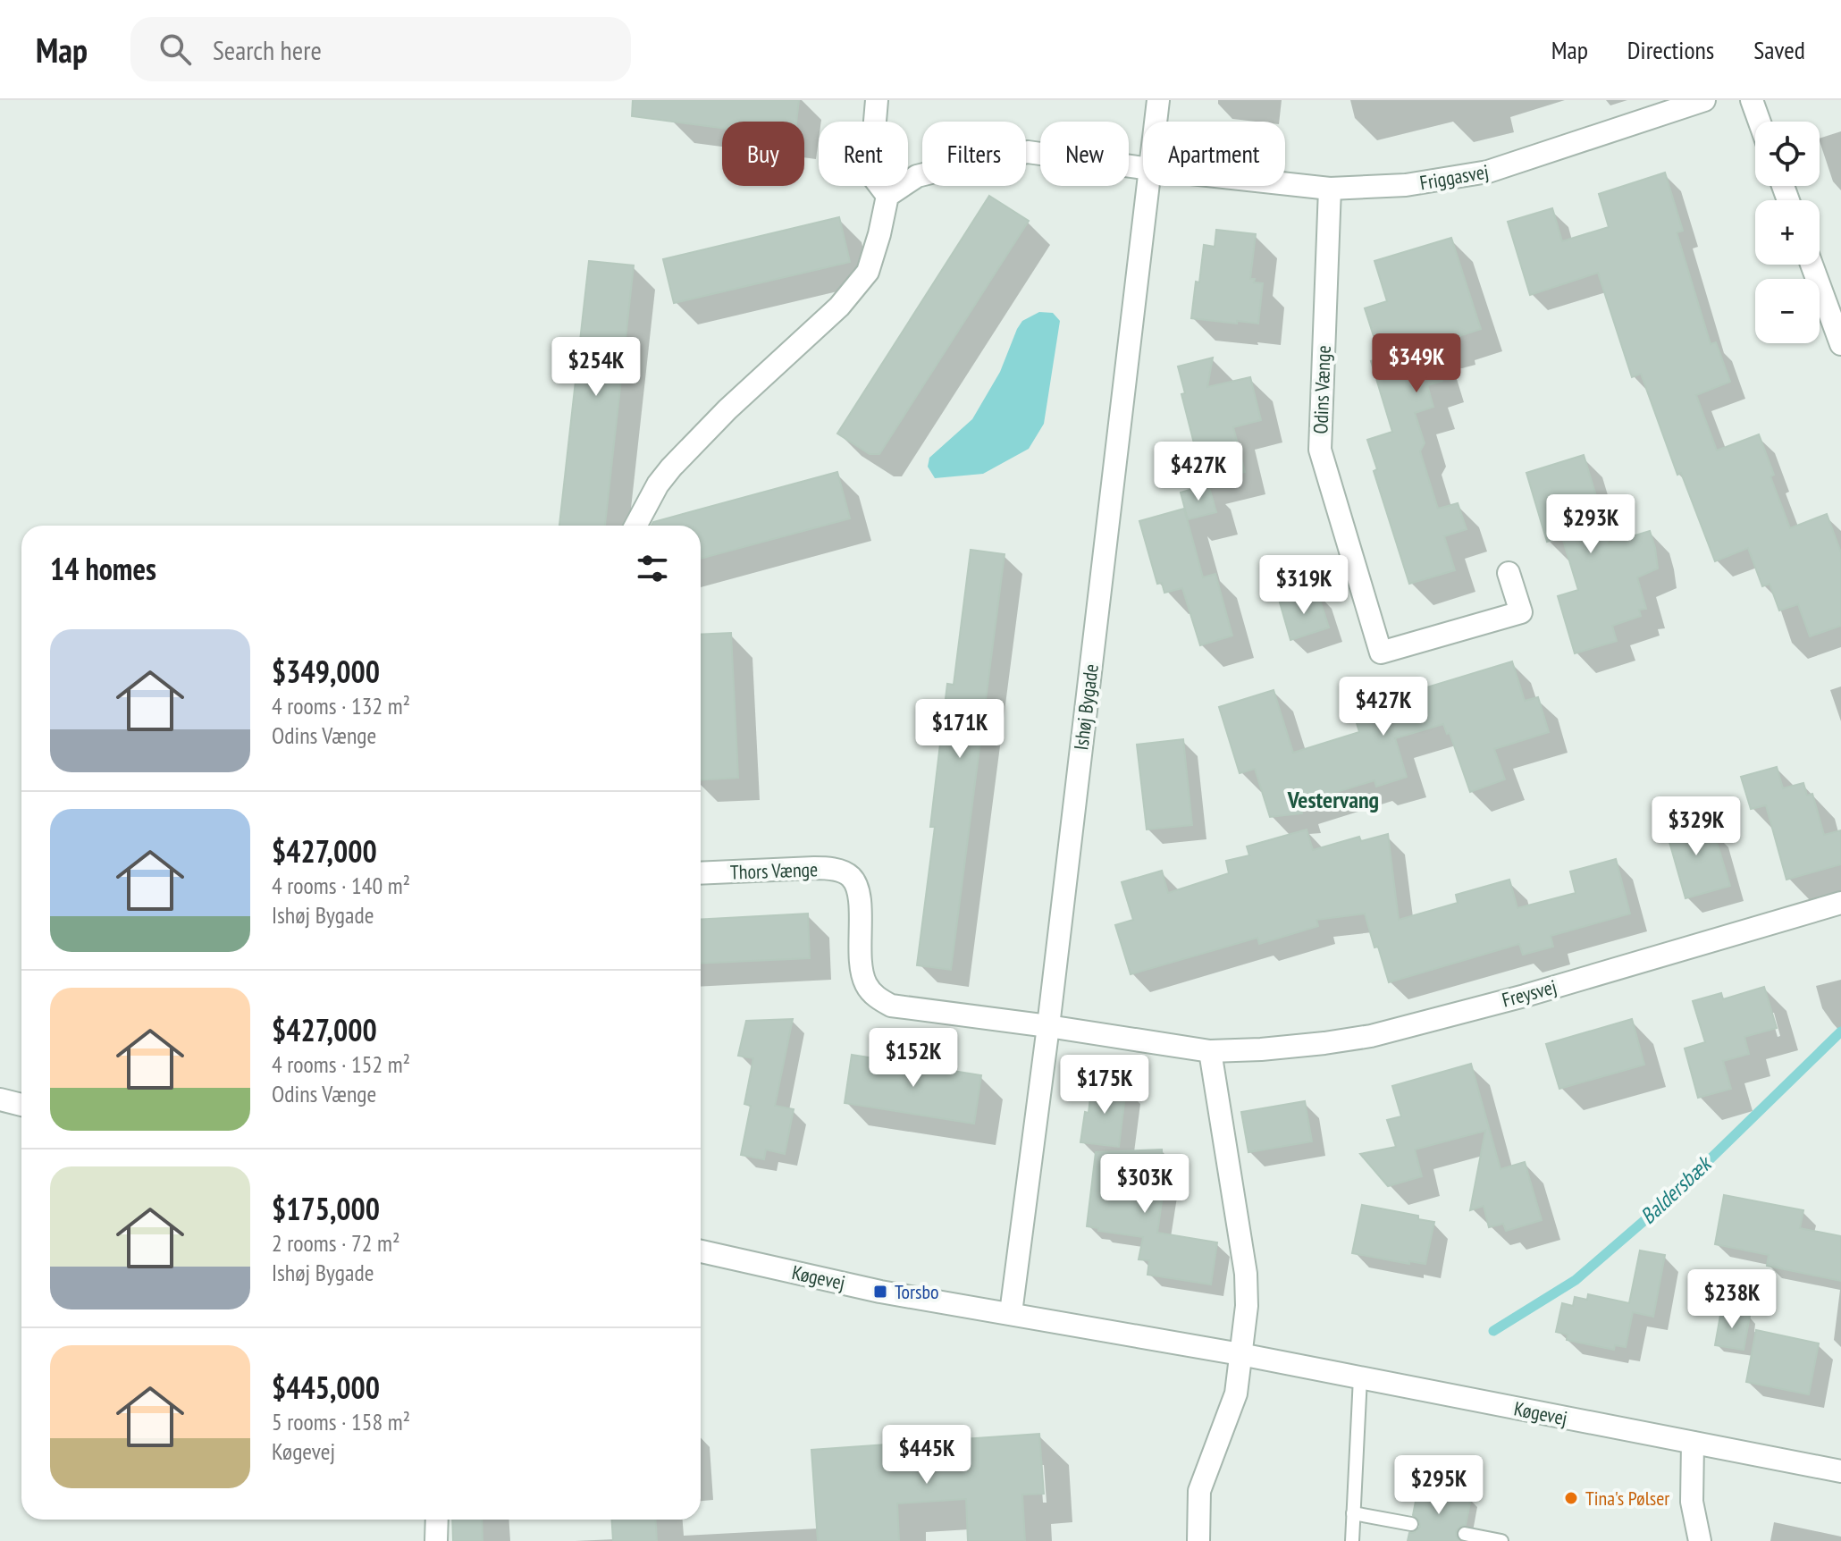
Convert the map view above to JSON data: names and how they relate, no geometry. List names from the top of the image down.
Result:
{
  "streets": {
    "street": [
      "Friggasvej",
      "Odins Vænge",
      "Ishøj Bygade",
      "Thors Vænge",
      "Freysvej",
      "Køgevej"
    ]
  },
  "crossings": [
    ["Friggasvej", "Odins Vænge"],
    ["Ishøj Bygade", "Thors Vænge"],
    ["Ishøj Bygade", "Freysvej"],
    ["Ishøj Bygade", "Køgevej"],
    ["Thors Vænge", "Freysvej"]
  ],
  "districts": ["Vestervang"],
  "water": ["Baldersbæk"],
  "places": {
    "transit": ["Torsbo"],
    "other": ["Tina's Pølser"]
  },
  "page": {
    "header": "Map",
    "search": "Search here",
    "nav": ["Map", "Directions", "Saved"],
    "map_buttons": ["+", "−"],
    "chip": [
      "Buy",
      "Rent",
      "Filters",
      "New",
      "Apartment"
    ],
    "price": [
      "$349K",
      "$254K",
      "$427K",
      "$293K",
      "$319K",
      "$427K",
      "$171K",
      "$329K",
      "$152K",
      "$175K",
      "$303K",
      "$238K",
      "$445K",
      "$295K"
    ],
    "heading": "14 homes",
    "list": [
      {
        "name": "$349,000",
        "note": "4 rooms · 132 m² · Odins Vænge"
      },
      {
        "name": "$427,000",
        "note": "4 rooms · 140 m² · Ishøj Bygade"
      },
      {
        "name": "$427,000",
        "note": "4 rooms · 152 m² · Odins Vænge"
      },
      {
        "name": "$175,000",
        "note": "2 rooms · 72 m² · Ishøj Bygade"
      },
      {
        "name": "$445,000",
        "note": "5 rooms · 158 m² · Køgevej"
      }
    ]
  }
}
